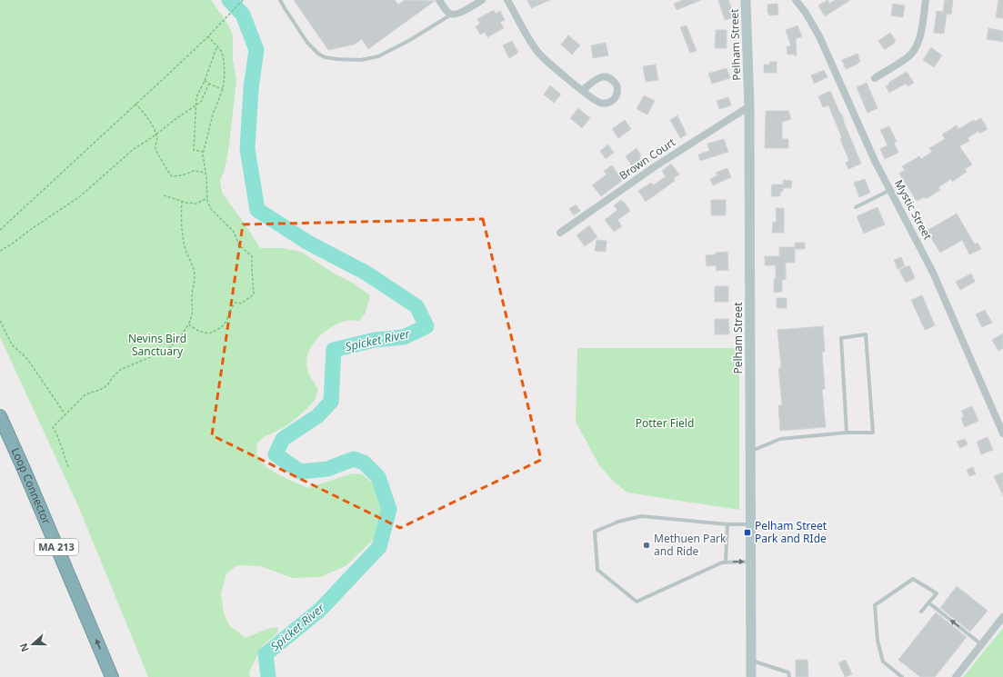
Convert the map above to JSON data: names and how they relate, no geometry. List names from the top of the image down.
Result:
{
  "streets": {
    "highway": ["Loop Connector", "MA 213"],
    "main road": ["Pelham Street"],
    "street": ["Brown Court", "Mystic Street"]
  },
  "crossings": [
    ["Pelham Street", "Brown Court"]
  ],
  "one_way": ["Loop Connector"],
  "water": ["Spicket River"],
  "parks": ["Nevins Bird Sanctuary", "Potter Field"],
  "places": {
    "transit": ["Pelham Street Park and RIde"],
    "other": ["Methuen Park and Ride"]
  },
  "north": "left"
}
